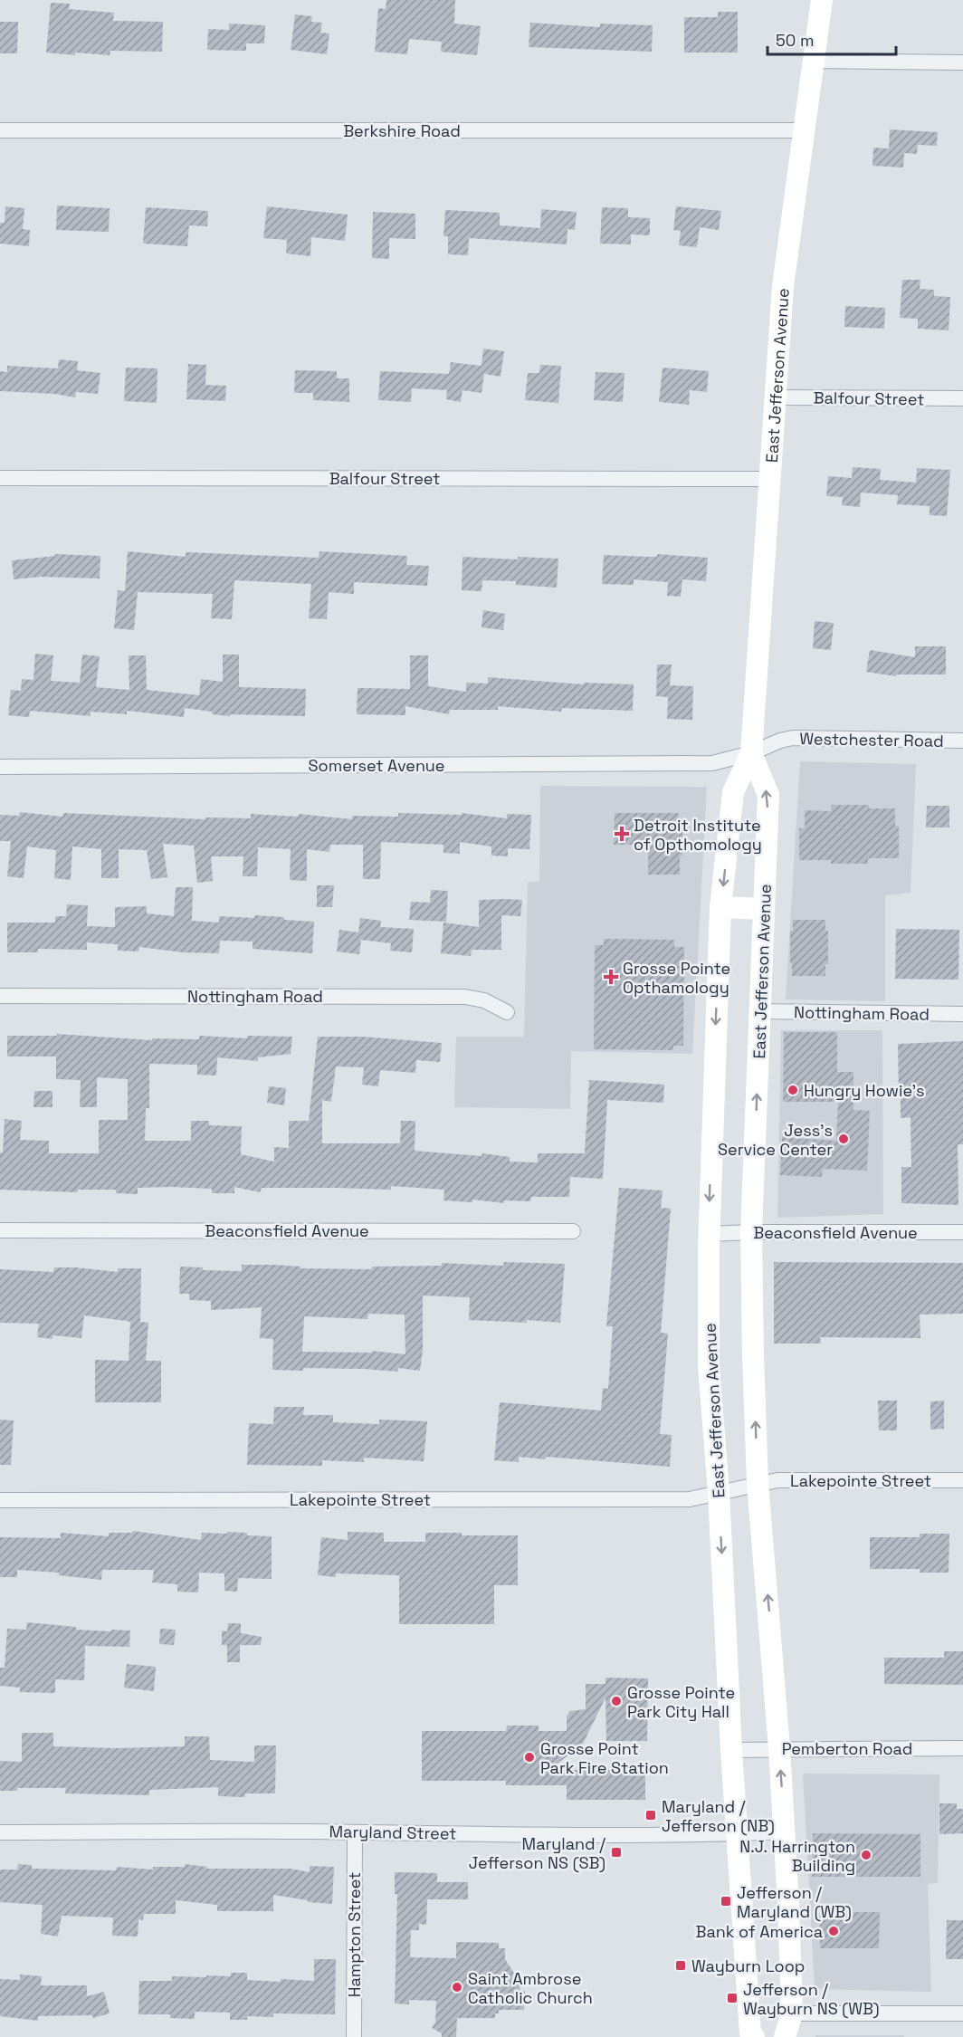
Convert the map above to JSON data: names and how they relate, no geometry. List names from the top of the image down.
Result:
{
  "streets": {
    "main road": ["East Jefferson Avenue"],
    "street": [
      "Berkshire Road",
      "Balfour Street",
      "Westchester Road",
      "Somerset Avenue",
      "Nottingham Road",
      "Beaconsfield Avenue",
      "Lakepointe Street",
      "Pemberton Road",
      "Maryland Street",
      "Hampton Street"
    ]
  },
  "crossings": [
    ["Berkshire Road", "East Jefferson Avenue"],
    ["East Jefferson Avenue", "Balfour Street"],
    ["East Jefferson Avenue", "Westchester Road"],
    ["East Jefferson Avenue", "Somerset Avenue"],
    ["East Jefferson Avenue", "Nottingham Road"],
    ["East Jefferson Avenue", "Beaconsfield Avenue"],
    ["East Jefferson Avenue", "Lakepointe Street"],
    ["East Jefferson Avenue", "Pemberton Road"],
    ["East Jefferson Avenue", "Maryland Street"],
    ["Westchester Road", "Somerset Avenue"],
    ["Maryland Street", "Hampton Street"]
  ],
  "places": {
    "health": ["Detroit Institute of Opthomology", "Grosse Pointe Opthamology"],
    "other": [
      "Hungry Howie's",
      "Jess's Service Center",
      "Grosse Pointe Park City Hall",
      "Grosse Point Park Fire Station",
      "N.J. Harrington Building",
      "Bank of America",
      "Saint Ambrose Catholic Church"
    ],
    "transit": [
      "Maryland / Jefferson (NB)",
      "Maryland / Jefferson NS (SB)",
      "Jefferson / Maryland (WB)",
      "Wayburn Loop",
      "Jefferson / Wayburn NS (WB)"
    ]
  },
  "scale_bar": "50 m"
}
